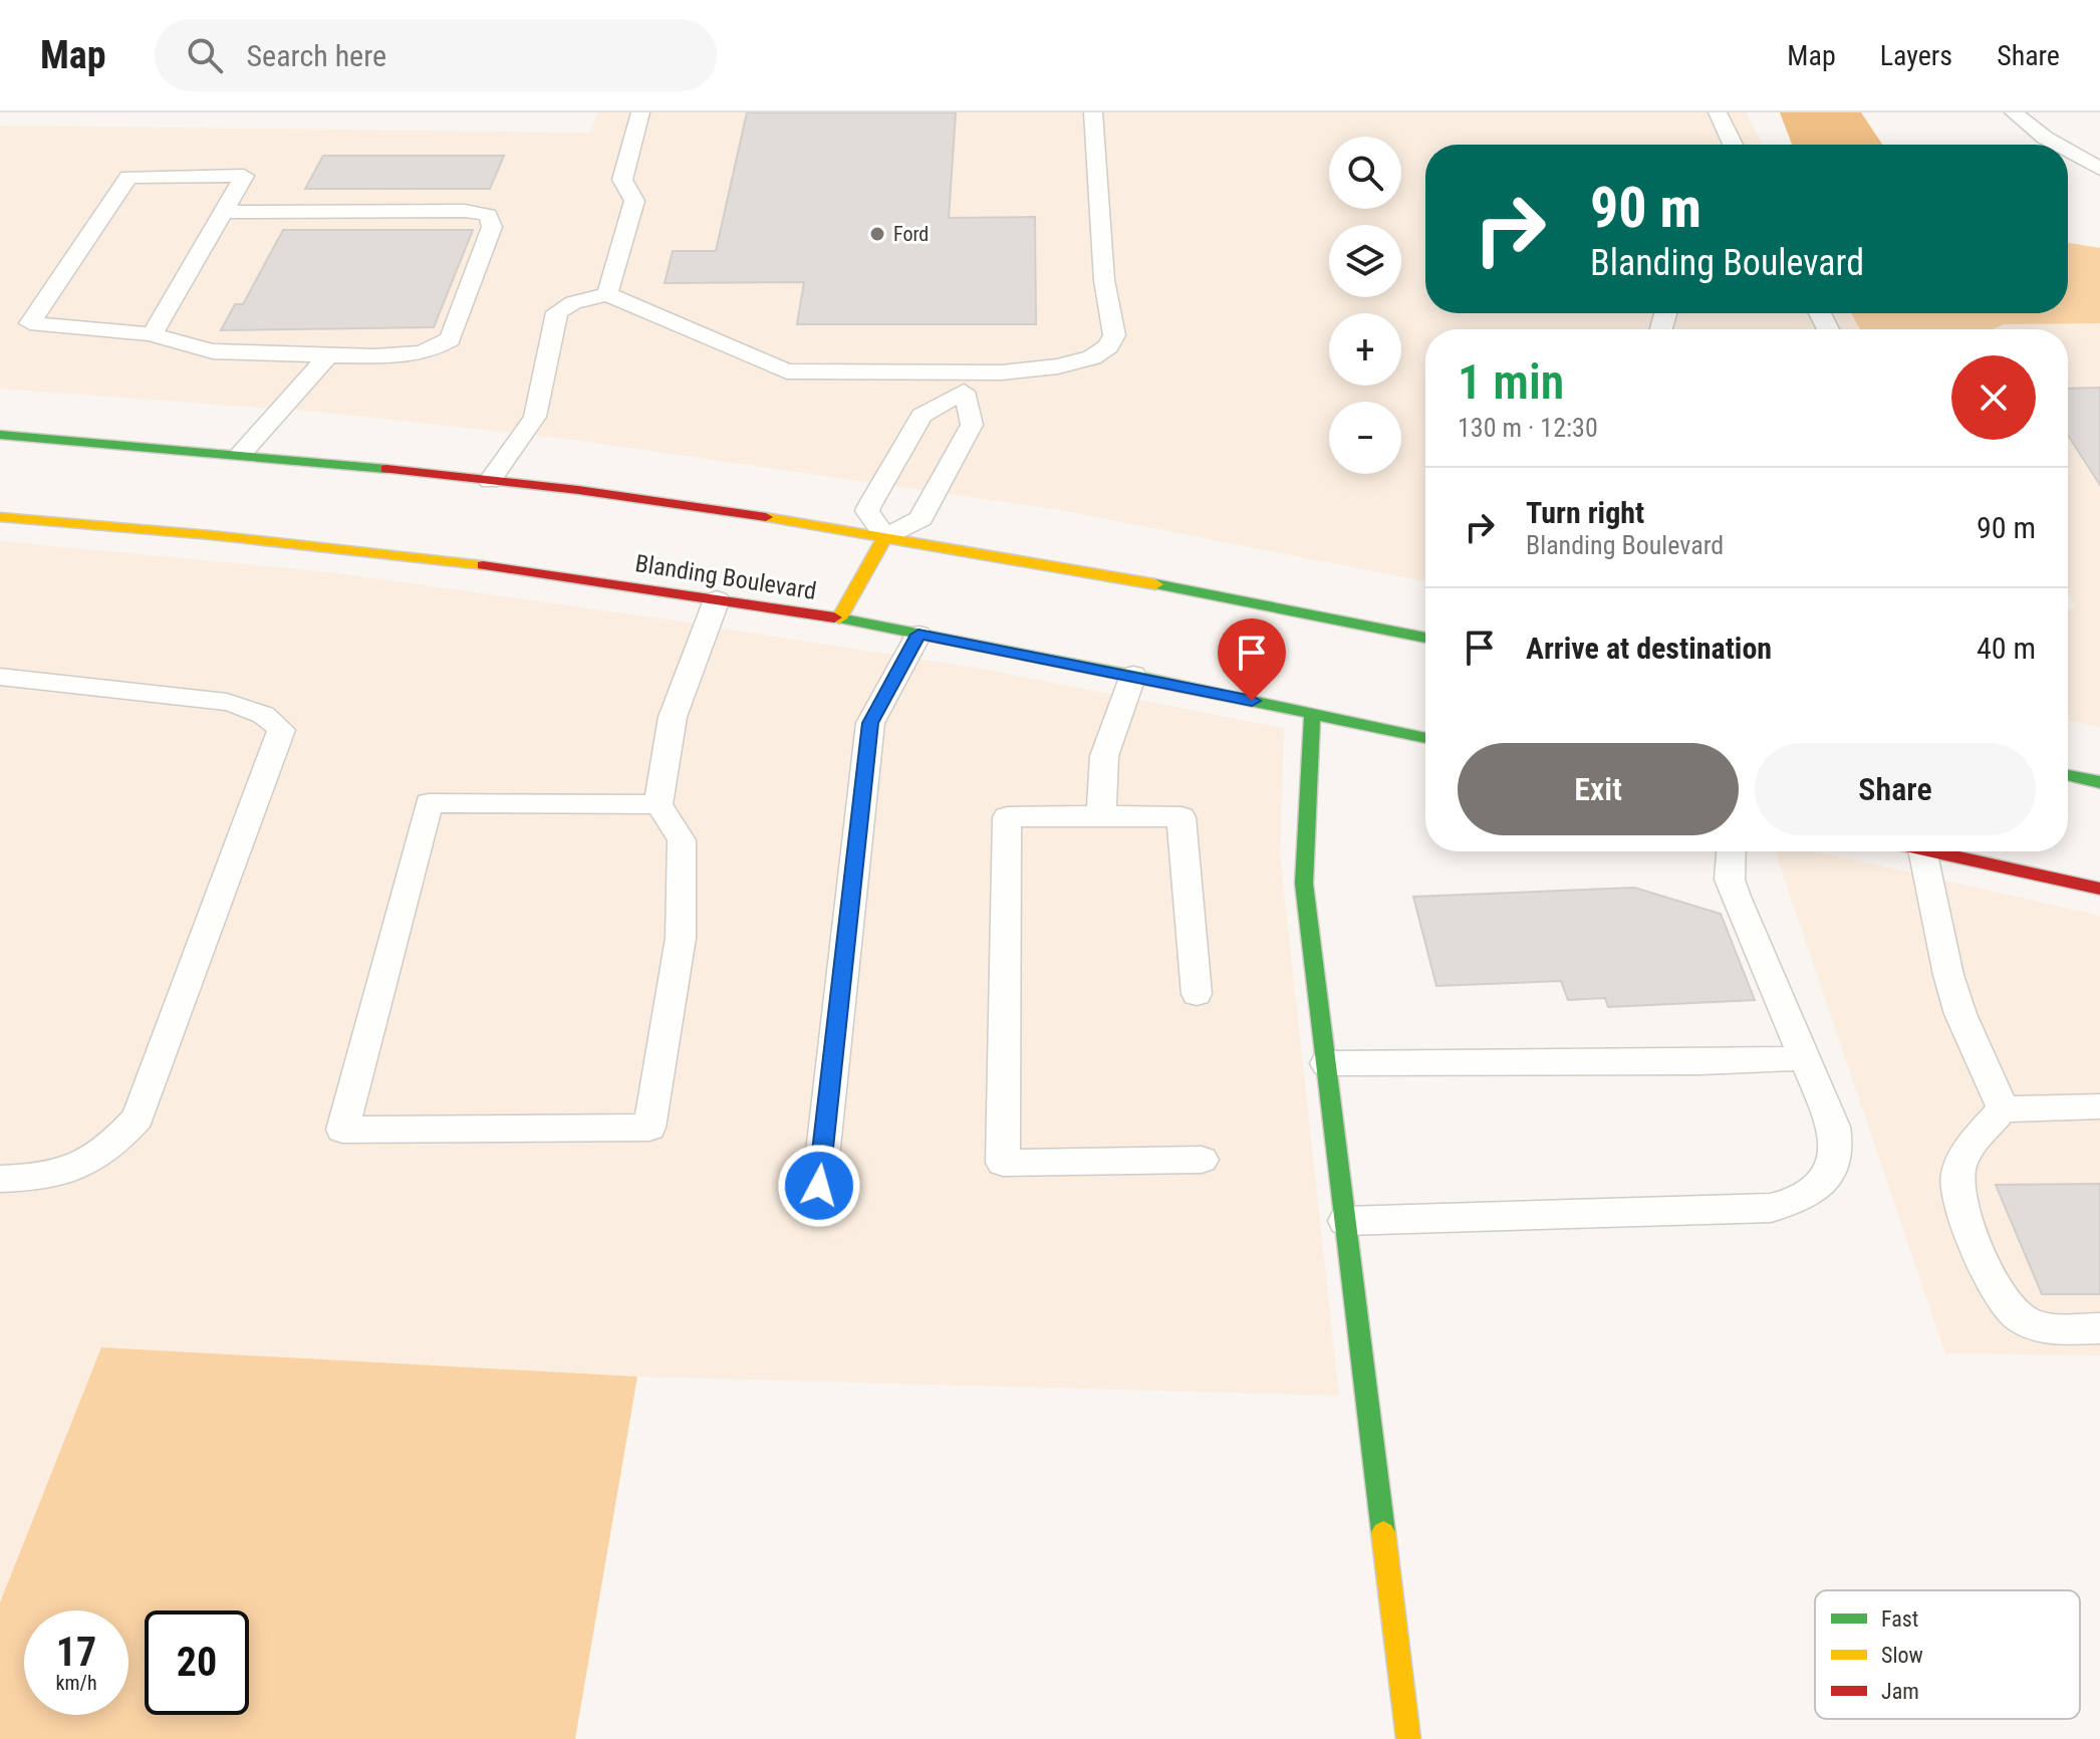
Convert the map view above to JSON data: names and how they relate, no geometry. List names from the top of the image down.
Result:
{
  "streets": {
    "main road": ["Blanding Boulevard"]
  },
  "places": ["Ford"],
  "legend": ["Fast", "Slow", "Jam"],
  "page": {
    "header": "Map",
    "search": "Search here",
    "nav": ["Map", "Layers", "Share"],
    "map_buttons": ["+", "−"],
    "turn": ["90 m", "Blanding Boulevard"],
    "heading": ["1 min", "130 m · 12:30"],
    "list": [
      {
        "name": "Turn right",
        "note": "Blanding Boulevard",
        "value": "90 m"
      },
      {
        "name": "Arrive at destination",
        "value": "40 m"
      }
    ],
    "buttons": ["Exit", "Share"],
    "speed": "17 km/h",
    "limit": "20"
  }
}
